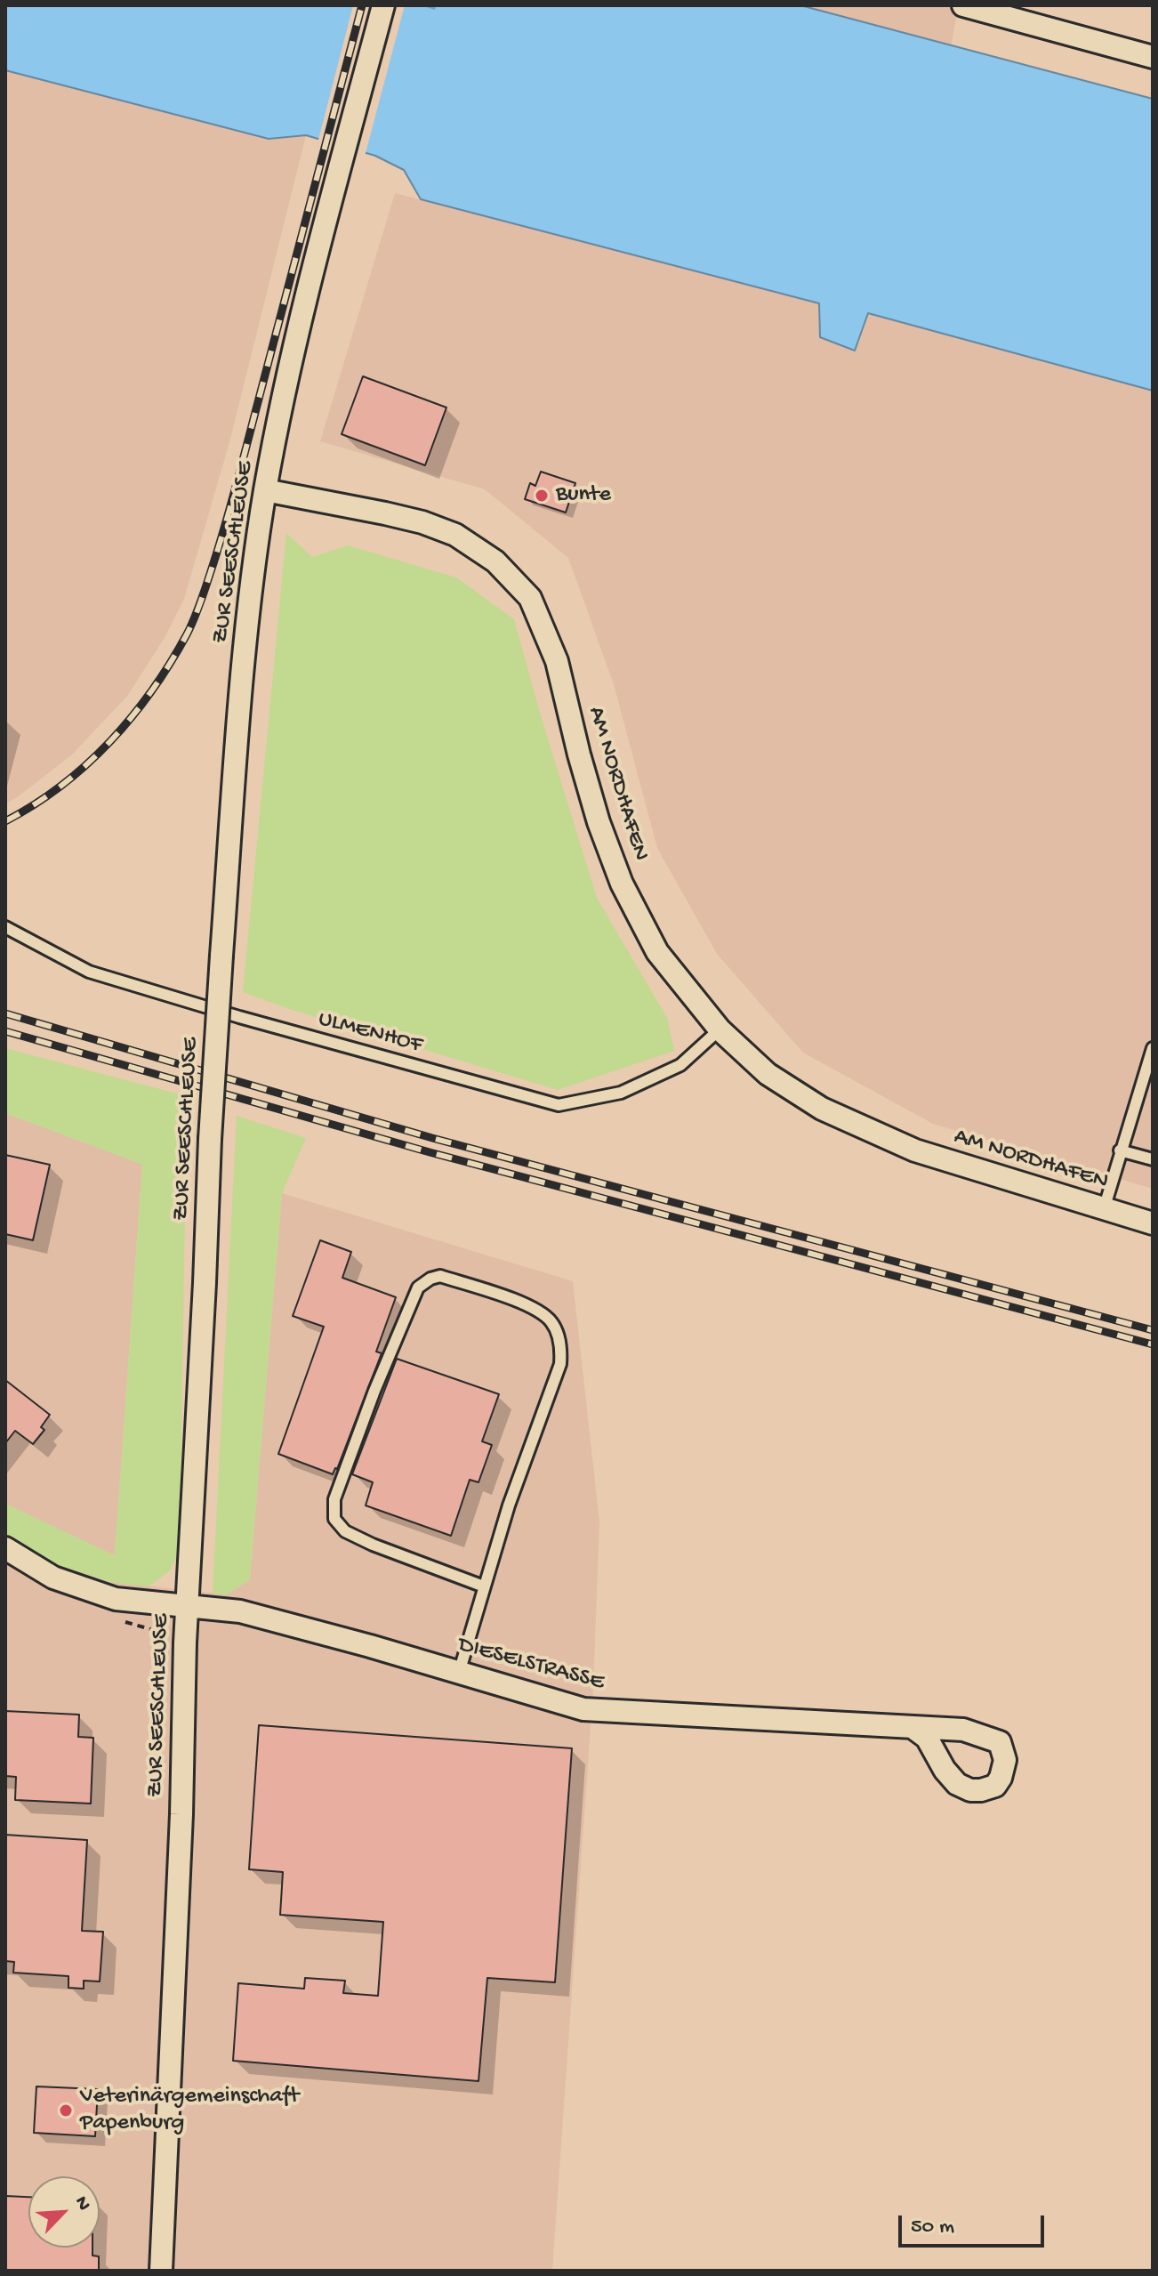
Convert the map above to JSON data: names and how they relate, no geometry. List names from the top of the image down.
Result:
{
  "streets": {
    "street": ["ZUR SEESCHLEUSE", "AM NORDHAFEN", "DIESELSTRASSE"],
    "lane": ["ULMENHOF"]
  },
  "crossings": [
    ["ZUR SEESCHLEUSE", "AM NORDHAFEN"],
    ["ZUR SEESCHLEUSE", "DIESELSTRASSE"],
    ["AM NORDHAFEN", "ULMENHOF"]
  ],
  "places": ["Bunte", "Veterinärgemeinschaft Papenburg"],
  "scale_bar": "50 m",
  "north": "top right"
}
